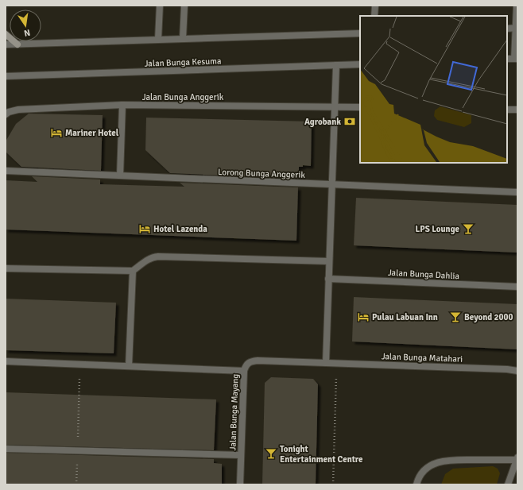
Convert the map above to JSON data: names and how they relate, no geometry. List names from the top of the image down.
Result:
{
  "streets": {
    "street": [
      "Jalan Bunga Kesuma",
      "Jalan Bunga Anggerik",
      "Lorong Bunga Anggerik",
      "Jalan Bunga Dahlia",
      "Jalan Bunga Matahari",
      "Jalan Bunga Mayang"
    ]
  },
  "crossings": [
    ["Jalan Bunga Matahari", "Jalan Bunga Mayang"]
  ],
  "places": {
    "bank": ["Agrobank"],
    "hotel": ["Mariner Hotel", "Hotel Lazenda", "Pulau Labuan Inn"],
    "bar": ["LPS Lounge", "Beyond 2000", "Tonight Entertainment Centre"]
  },
  "north": "bottom"
}
